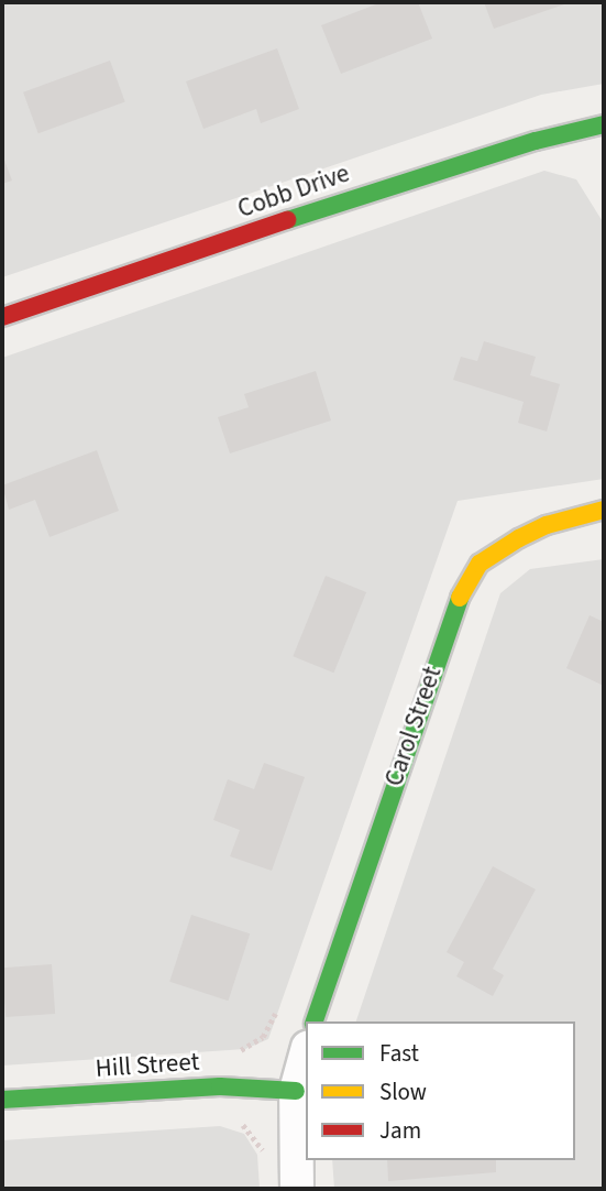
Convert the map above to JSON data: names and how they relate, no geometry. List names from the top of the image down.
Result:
{
  "streets": {
    "street": ["Cobb Drive", "Carol Street", "Hill Street"]
  },
  "legend": ["Fast", "Slow", "Jam"]
}
